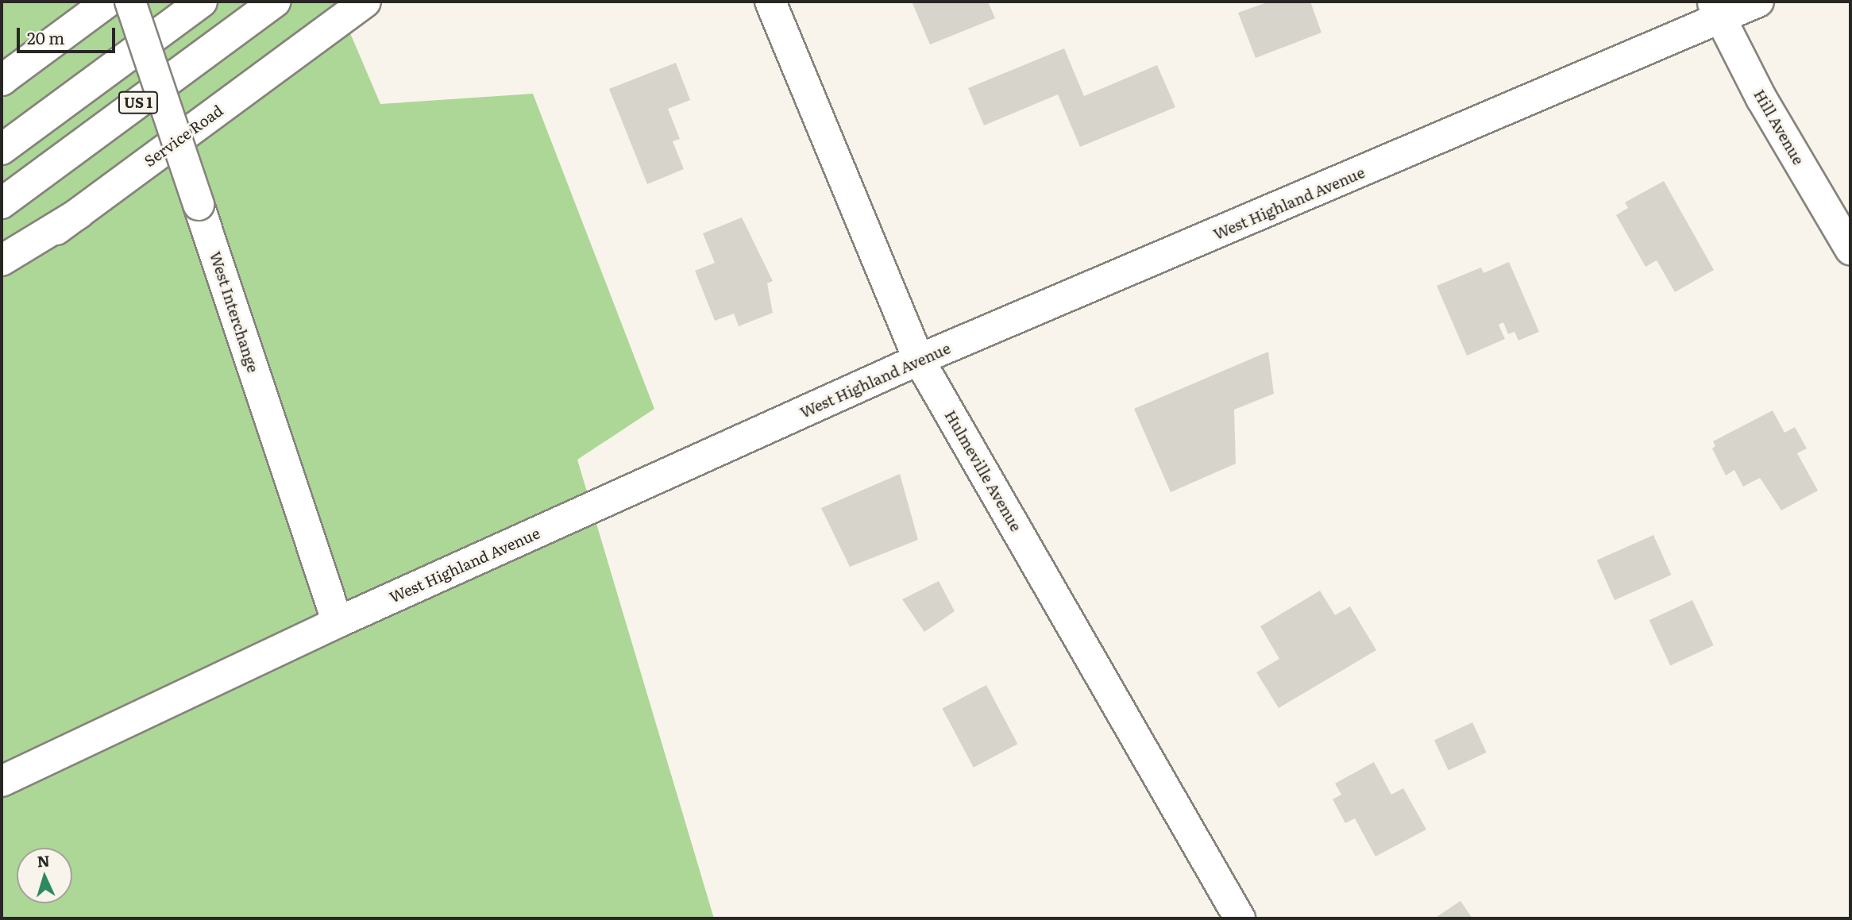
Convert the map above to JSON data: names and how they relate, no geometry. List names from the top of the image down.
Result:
{
  "streets": {
    "main road": [
      "US 1",
      "Hill Avenue",
      "Service Road",
      "West Highland Avenue",
      "West Interchange",
      "Hulmeville Avenue"
    ]
  },
  "crossings": [
    ["Hill Avenue", "West Highland Avenue"],
    ["West Highland Avenue", "West Interchange"],
    ["West Highland Avenue", "Hulmeville Avenue"]
  ],
  "scale_bar": "20 m",
  "north": "top"
}
